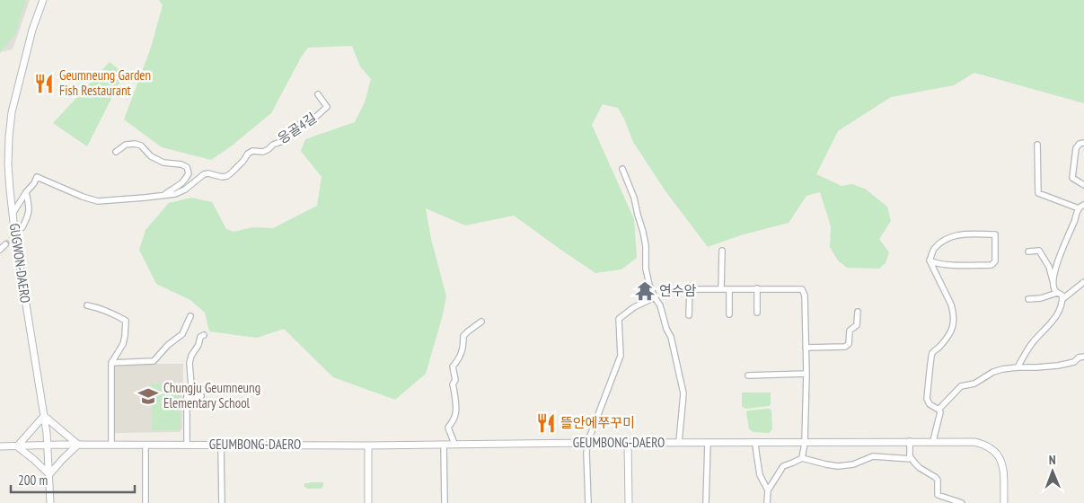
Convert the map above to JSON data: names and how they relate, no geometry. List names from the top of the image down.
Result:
{
  "streets": {
    "street": ["응골4길", "GUGWON-DAERO", "GEUMBONG-DAERO"]
  },
  "crossings": [
    ["응골4길", "GUGWON-DAERO"],
    ["GUGWON-DAERO", "GEUMBONG-DAERO"]
  ],
  "places": {
    "restaurant": ["Geumneung Garden Fish Restaurant", "뜰안에쭈꾸미"],
    "temple": ["연수암"],
    "school or university": ["Chungju Geumneung Elementary School"]
  },
  "scale_bar": "200 m",
  "north": "top"
}
